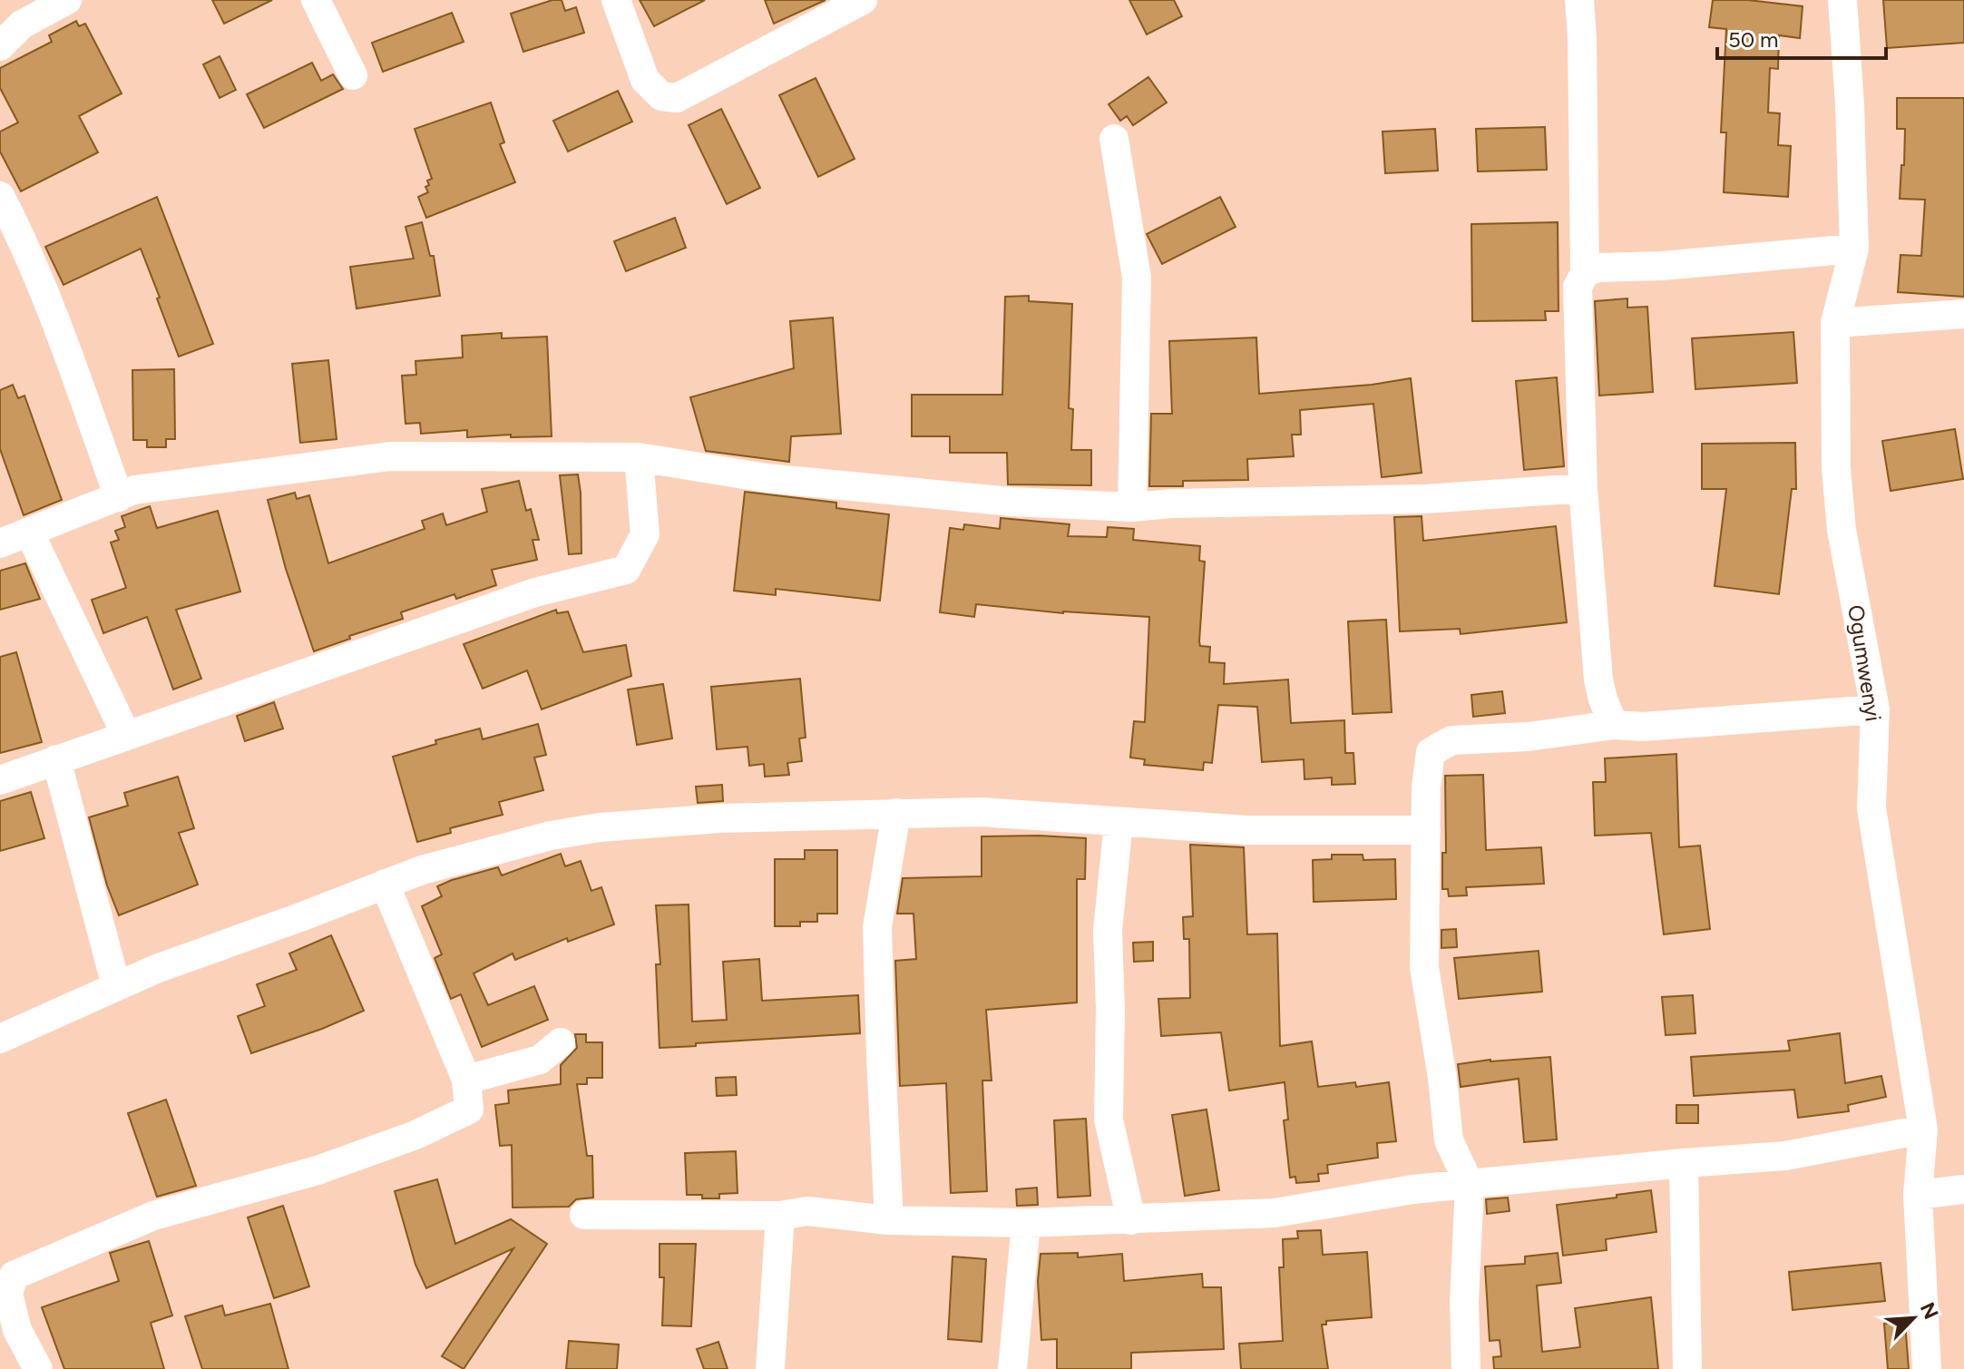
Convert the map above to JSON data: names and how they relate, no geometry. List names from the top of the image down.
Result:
{
  "streets": {
    "street": ["Ogumwenyi"]
  },
  "scale_bar": "50 m",
  "north": "top right"
}
